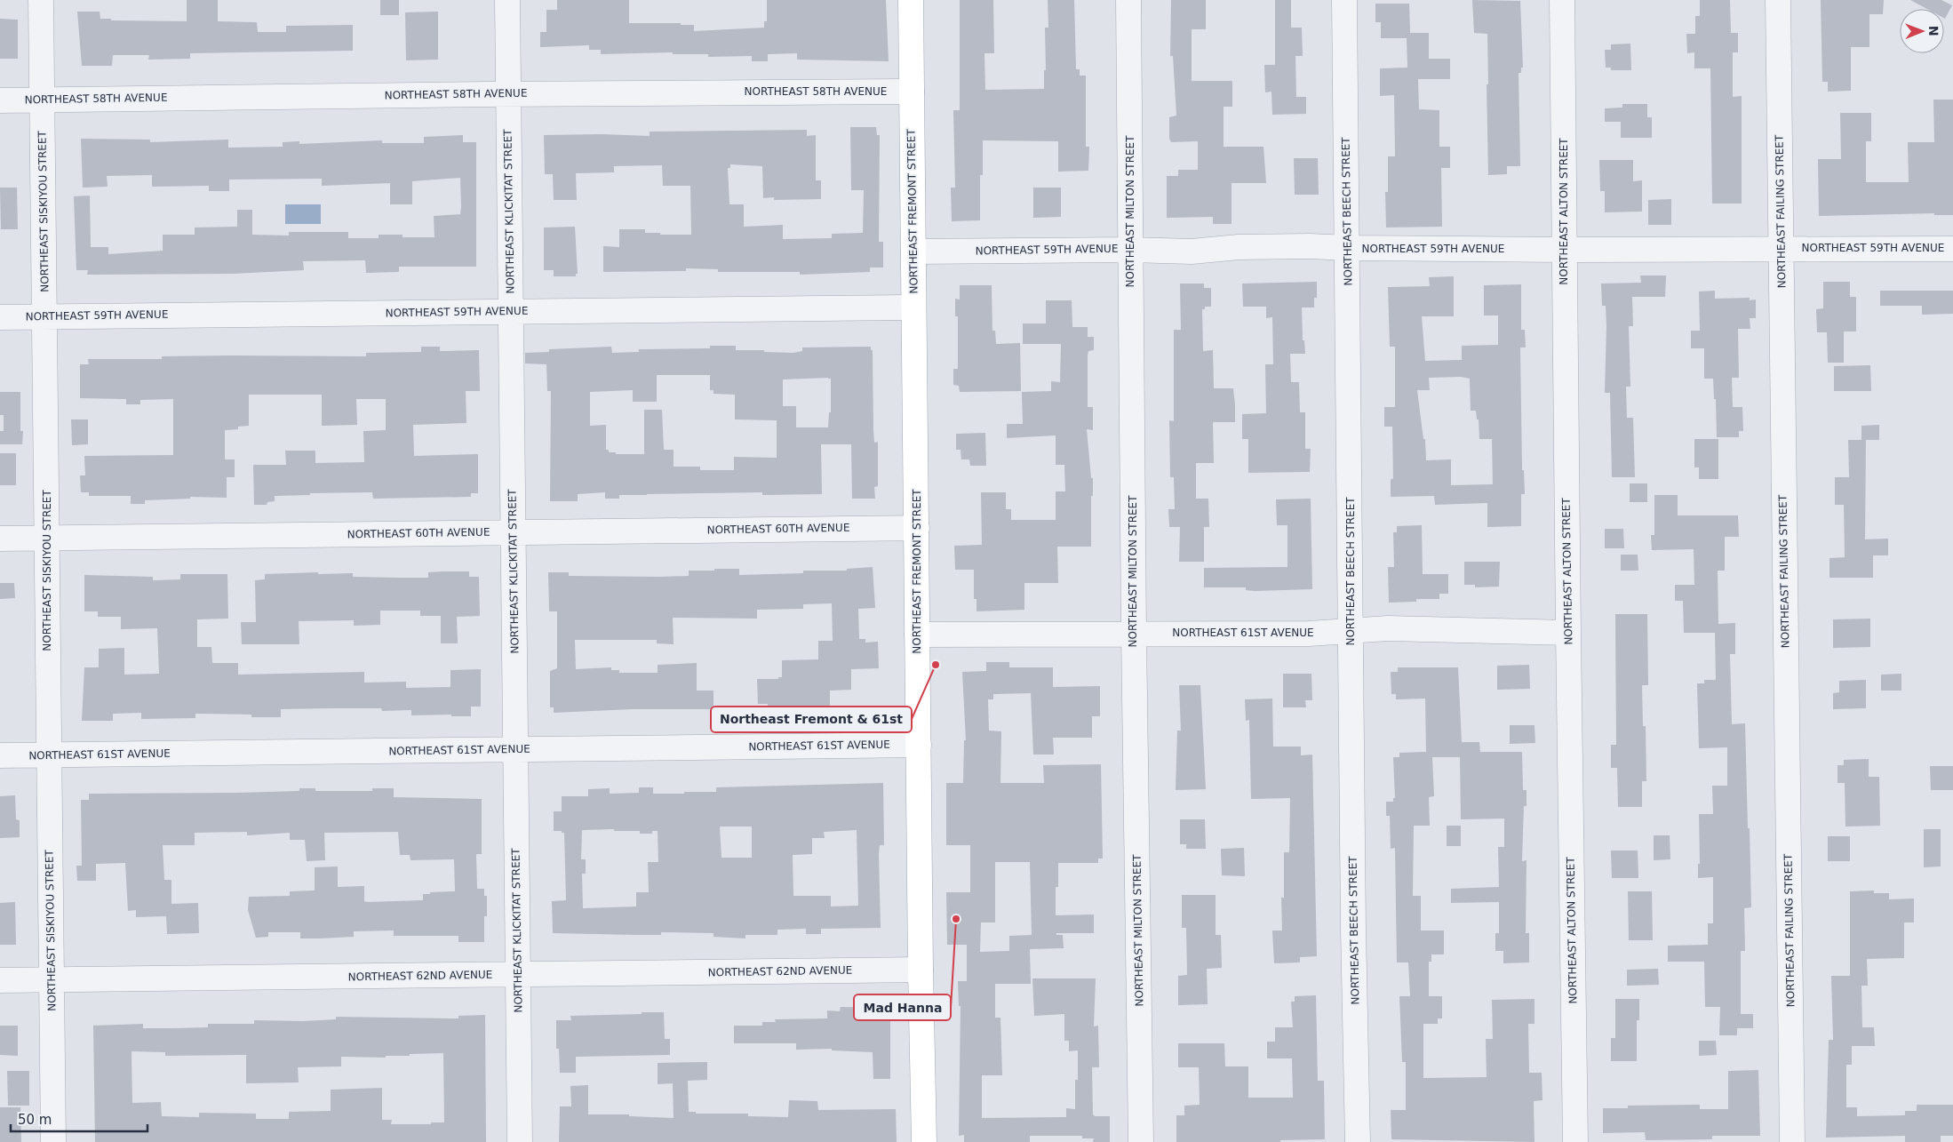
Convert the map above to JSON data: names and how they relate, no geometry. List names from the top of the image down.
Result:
{
  "streets": {
    "main road": ["NORTHEAST FREMONT STREET"],
    "street": [
      "NORTHEAST 58TH AVENUE",
      "NORTHEAST SISKIYOU STREET",
      "NORTHEAST KLICKITAT STREET",
      "NORTHEAST MILTON STREET",
      "NORTHEAST BEECH STREET",
      "NORTHEAST ALTON STREET",
      "NORTHEAST FAILING STREET",
      "NORTHEAST 59TH AVENUE",
      "NORTHEAST 60TH AVENUE",
      "NORTHEAST 61ST AVENUE",
      "NORTHEAST 62ND AVENUE"
    ]
  },
  "crossings": [
    ["NORTHEAST 58TH AVENUE", "NORTHEAST SISKIYOU STREET"],
    ["NORTHEAST 58TH AVENUE", "NORTHEAST KLICKITAT STREET"],
    ["NORTHEAST 58TH AVENUE", "NORTHEAST FREMONT STREET"],
    ["NORTHEAST SISKIYOU STREET", "NORTHEAST 59TH AVENUE"],
    ["NORTHEAST SISKIYOU STREET", "NORTHEAST 60TH AVENUE"],
    ["NORTHEAST SISKIYOU STREET", "NORTHEAST 61ST AVENUE"],
    ["NORTHEAST SISKIYOU STREET", "NORTHEAST 62ND AVENUE"],
    ["NORTHEAST KLICKITAT STREET", "NORTHEAST 59TH AVENUE"],
    ["NORTHEAST KLICKITAT STREET", "NORTHEAST 60TH AVENUE"],
    ["NORTHEAST KLICKITAT STREET", "NORTHEAST 61ST AVENUE"],
    ["NORTHEAST KLICKITAT STREET", "NORTHEAST 62ND AVENUE"],
    ["NORTHEAST FREMONT STREET", "NORTHEAST 59TH AVENUE"],
    ["NORTHEAST FREMONT STREET", "NORTHEAST 60TH AVENUE"],
    ["NORTHEAST FREMONT STREET", "NORTHEAST 61ST AVENUE"],
    ["NORTHEAST FREMONT STREET", "NORTHEAST 62ND AVENUE"],
    ["NORTHEAST MILTON STREET", "NORTHEAST 59TH AVENUE"],
    ["NORTHEAST MILTON STREET", "NORTHEAST 61ST AVENUE"],
    ["NORTHEAST BEECH STREET", "NORTHEAST 59TH AVENUE"],
    ["NORTHEAST BEECH STREET", "NORTHEAST 61ST AVENUE"],
    ["NORTHEAST ALTON STREET", "NORTHEAST 59TH AVENUE"],
    ["NORTHEAST ALTON STREET", "NORTHEAST 61ST AVENUE"],
    ["NORTHEAST FAILING STREET", "NORTHEAST 59TH AVENUE"]
  ],
  "places": ["Northeast Fremont & 61st", "Mad Hanna"],
  "scale_bar": "50 m",
  "north": "right"
}
